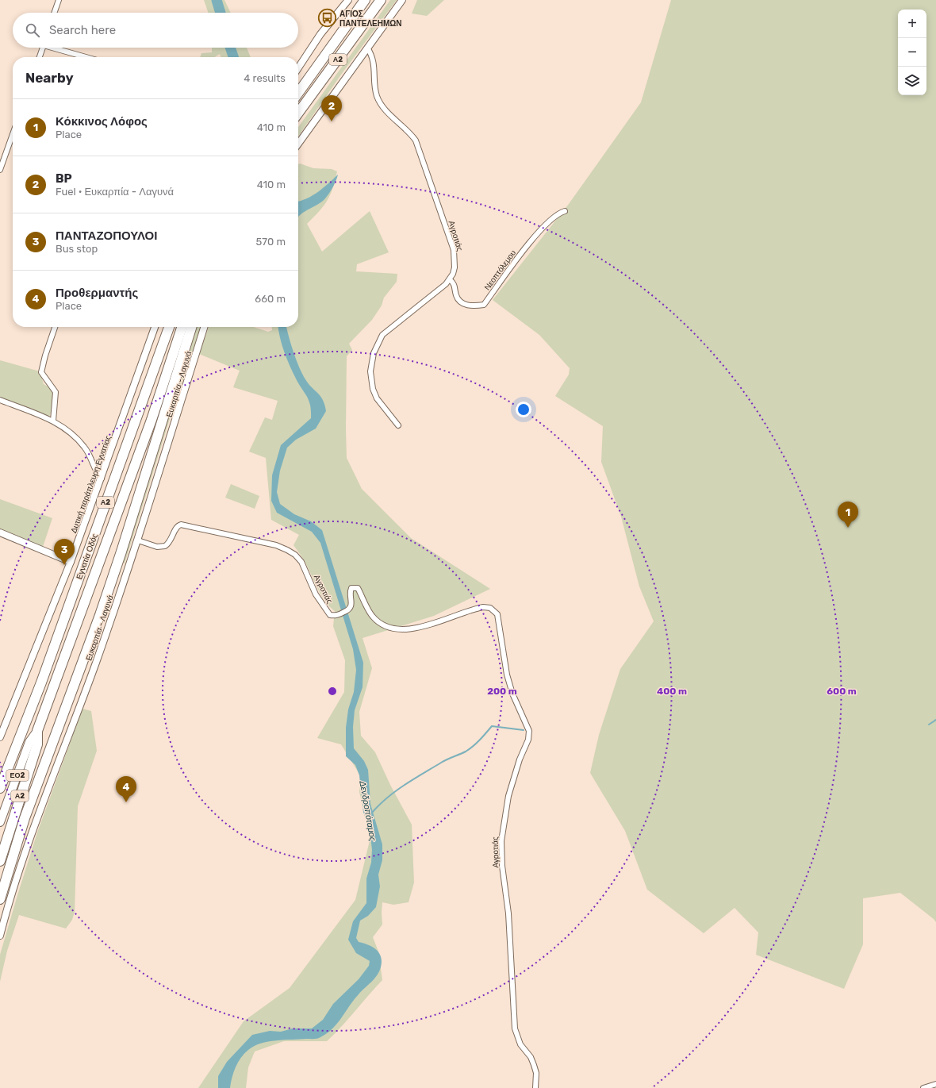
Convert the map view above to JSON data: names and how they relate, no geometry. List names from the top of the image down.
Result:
{
  "streets": {
    "highway": ["Α2", "Εγνατία Οδός", "ΕΟ2"],
    "street": [
      "Αγροτιάς",
      "Νεοπτόλεμου",
      "Ευκαρπία - Λαγυνά",
      "Δυτική παράπλευρη Εγνατίας"
    ]
  },
  "crossings": [
    ["Α2", "Εγνατία Οδός"],
    ["Α2", "ΕΟ2"],
    ["Αγροτιάς", "Νεοπτόλεμου"],
    ["Αγροτιάς", "Ευκαρπία - Λαγυνά"],
    ["Εγνατία Οδός", "ΕΟ2"]
  ],
  "water": ["Δενδροπόταμος"],
  "places": {
    "bus stop": ["ΑΓΙΟΣ ΠΑΝΤΕΛΕΗΜΩΝ"]
  },
  "page": {
    "map_buttons": ["+", "−"],
    "search": "Search here",
    "heading": ["Nearby", "4 results"],
    "pins": [
      "2",
      "1",
      "3",
      "4"
    ],
    "list": [
      {
        "mark": "1",
        "name": "Κόκκινος Λόφος",
        "note": "Place",
        "value": "410 m"
      },
      {
        "mark": "2",
        "name": "BP",
        "note": "Fuel · Ευκαρπία - Λαγυνά",
        "value": "410 m"
      },
      {
        "mark": "3",
        "name": "ΠΑΝΤΑΖΟΠΟΥΛΟΙ",
        "note": "Bus stop",
        "value": "570 m"
      },
      {
        "mark": "4",
        "name": "Προθερμαντής",
        "note": "Place",
        "value": "660 m"
      }
    ]
  },
  "rings": ["200 m", "400 m", "600 m"]
}
